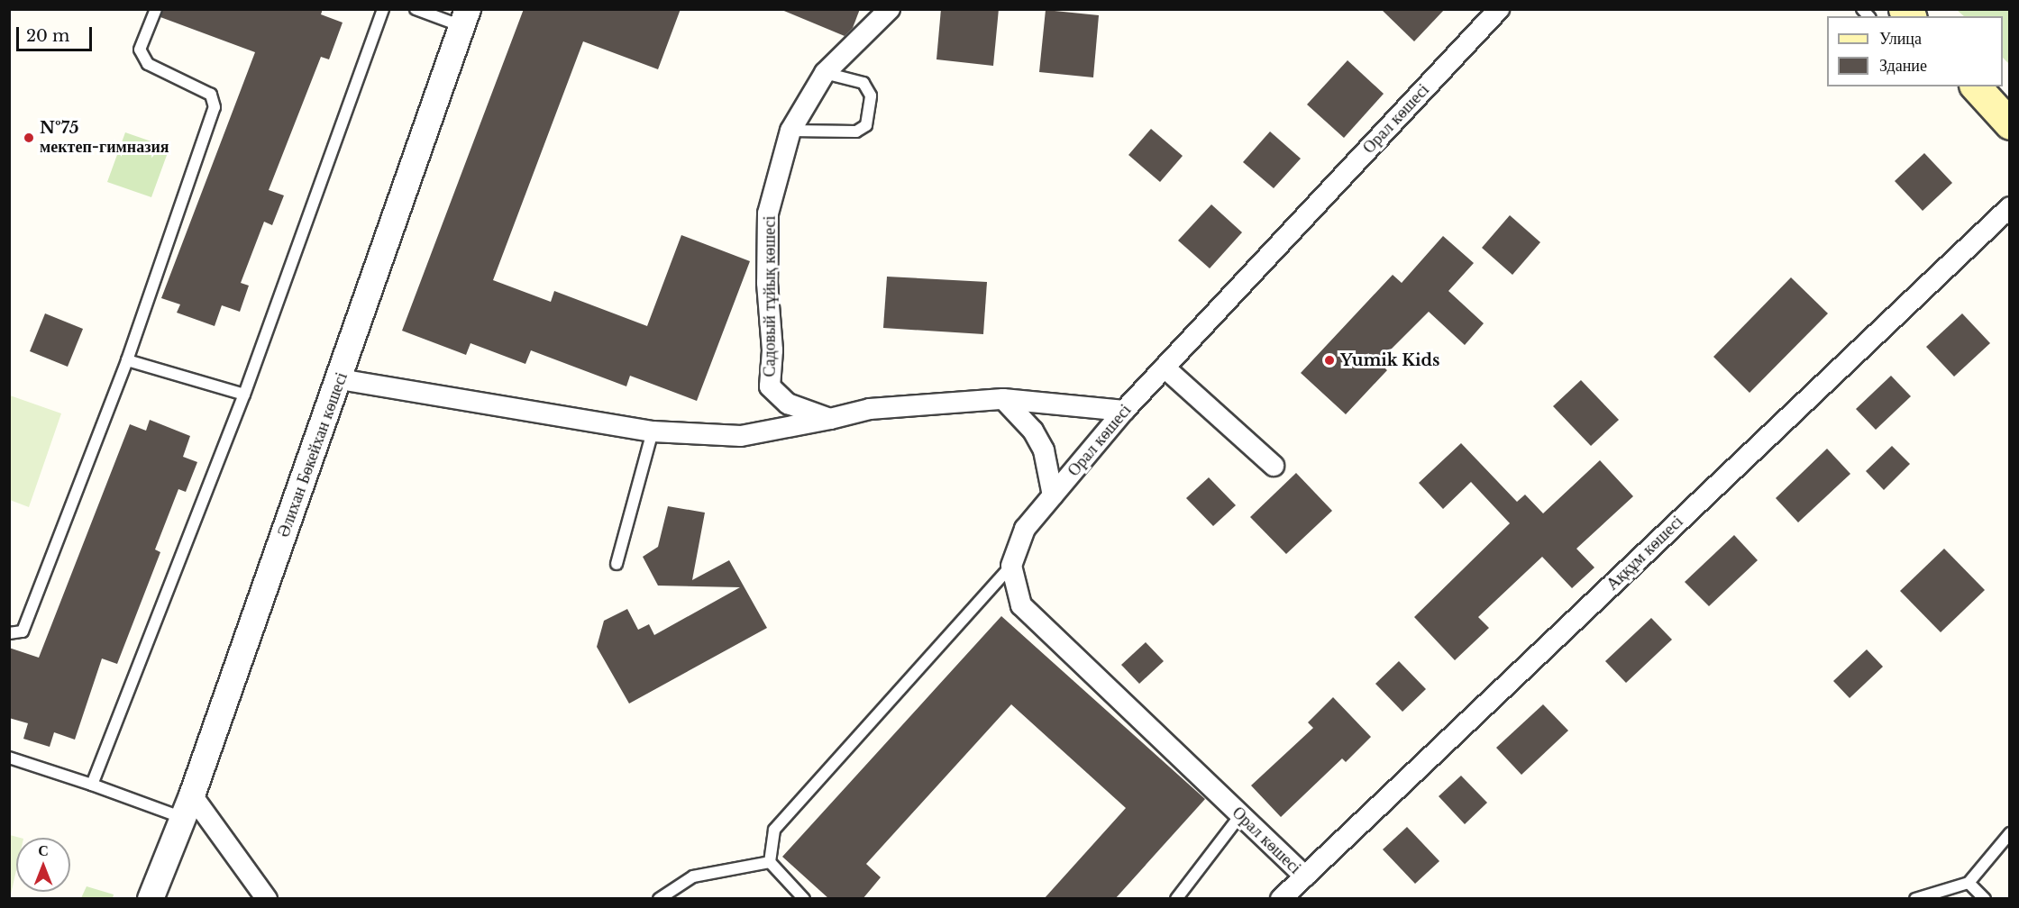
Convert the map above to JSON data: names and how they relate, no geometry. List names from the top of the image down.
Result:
{
  "streets": {
    "street": [
      "Орал көшесі",
      "Садовый тұйық көшесі",
      "Әлихан Бөкейхан көшесі",
      "Аққұм көшесі"
    ]
  },
  "crossings": [
    ["Орал көшесі", "Аққұм көшесі"]
  ],
  "places": ["№75 мектеп-гимназия", "Yumik Kids"],
  "legend": ["Улица", "Здание"],
  "scale_bar": "20 m",
  "north": "top"
}
